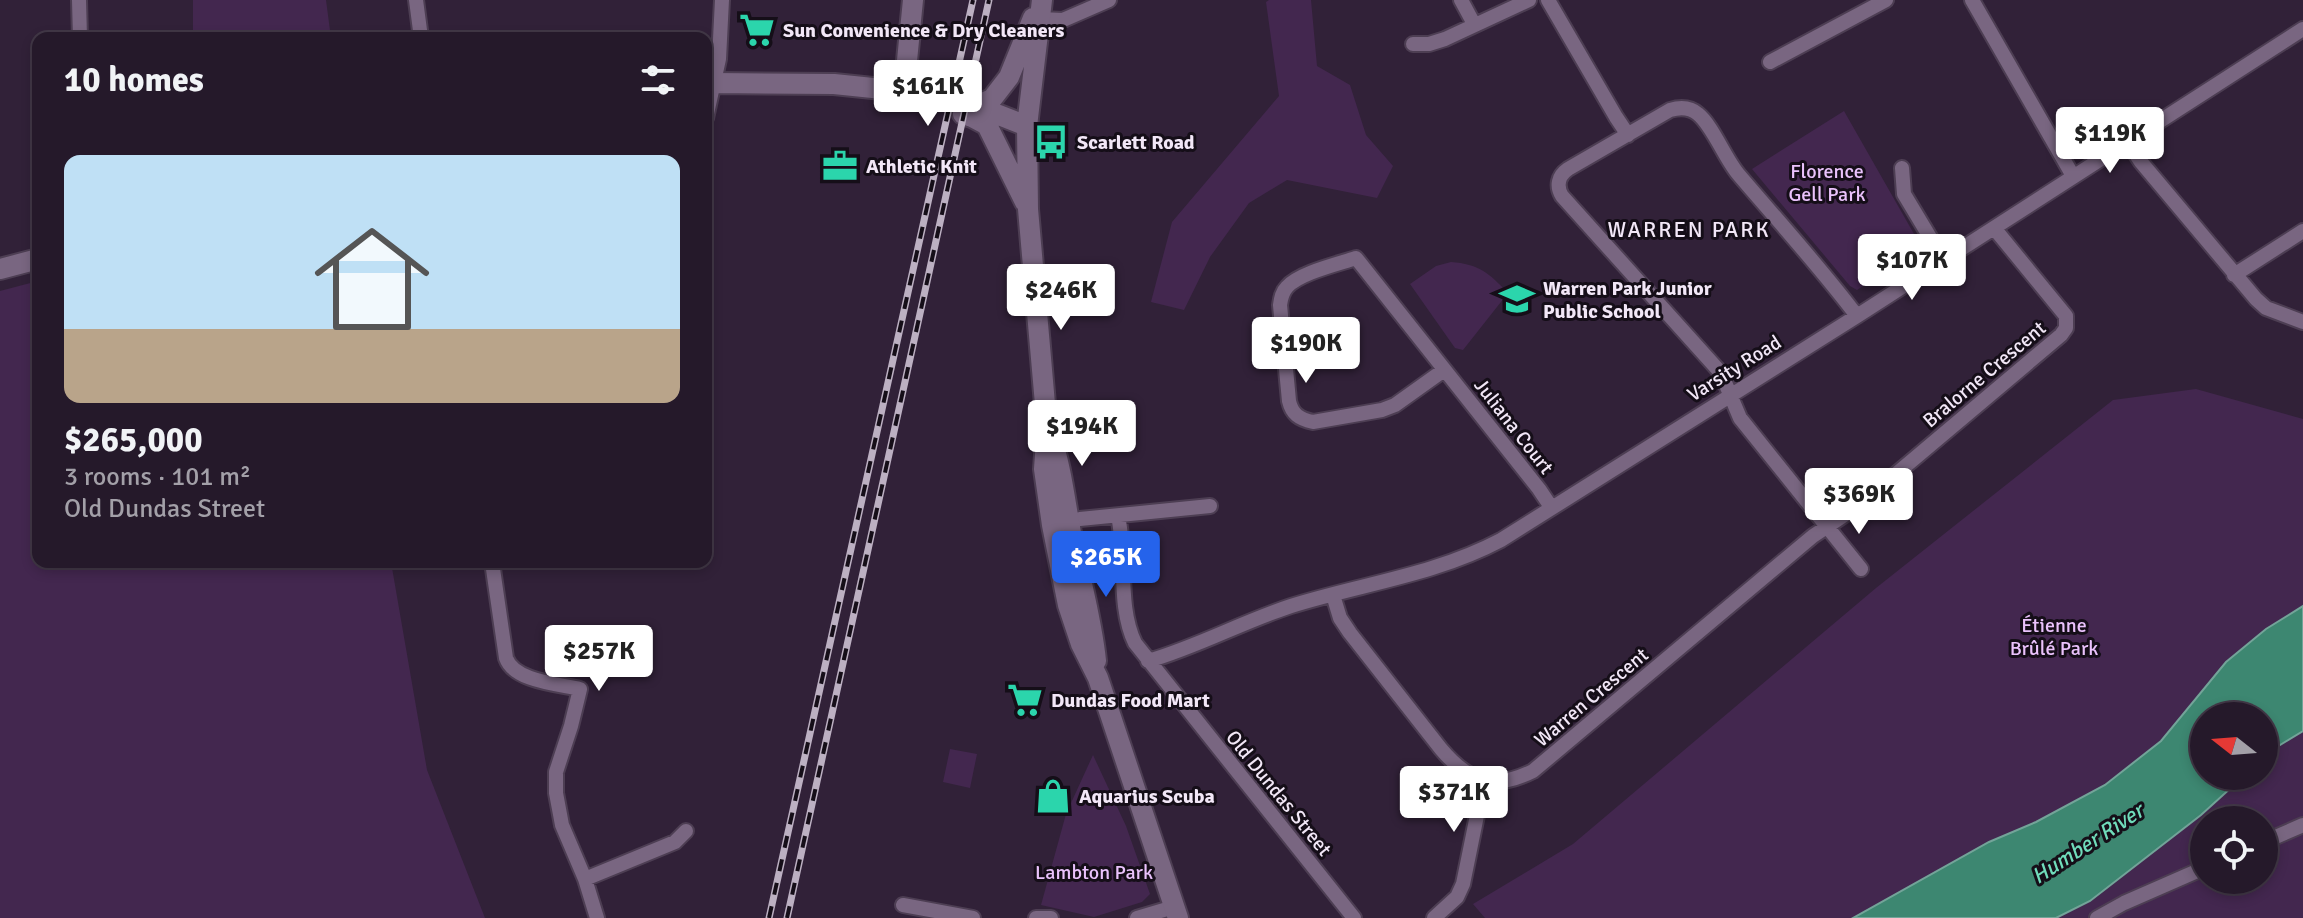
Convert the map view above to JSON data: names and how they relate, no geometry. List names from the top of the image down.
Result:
{
  "streets": {
    "street": [
      "Varsity Road",
      "Bralorne Crescent",
      "Juliana Court",
      "Warren Crescent",
      "Old Dundas Street"
    ]
  },
  "crossings": [
    ["Varsity Road", "Bralorne Crescent"],
    ["Varsity Road", "Juliana Court"],
    ["Varsity Road", "Old Dundas Street"],
    ["Bralorne Crescent", "Warren Crescent"]
  ],
  "districts": ["WARREN PARK"],
  "water": ["Humber River"],
  "parks": ["Florence Gell Park", "Étienne Brûlé Park", "Lambton Park"],
  "places": {
    "supermarket": ["Sun Convenience & Dry Cleaners", "Dundas Food Mart"],
    "bus stop": ["Scarlett Road"],
    "office": ["Athletic Knit"],
    "school or university": ["Warren Park Junior Public School"],
    "shop": ["Aquarius Scuba"]
  },
  "north": "left",
  "page": {
    "heading": "10 homes",
    "price": [
      "$161K",
      "$119K",
      "$107K",
      "$246K",
      "$190K",
      "$194K",
      "$369K",
      "$265K",
      "$257K",
      "$371K"
    ],
    "list": [
      {
        "name": "$265,000",
        "note": "3 rooms · 101 m² · Old Dundas Street"
      }
    ]
  }
}
